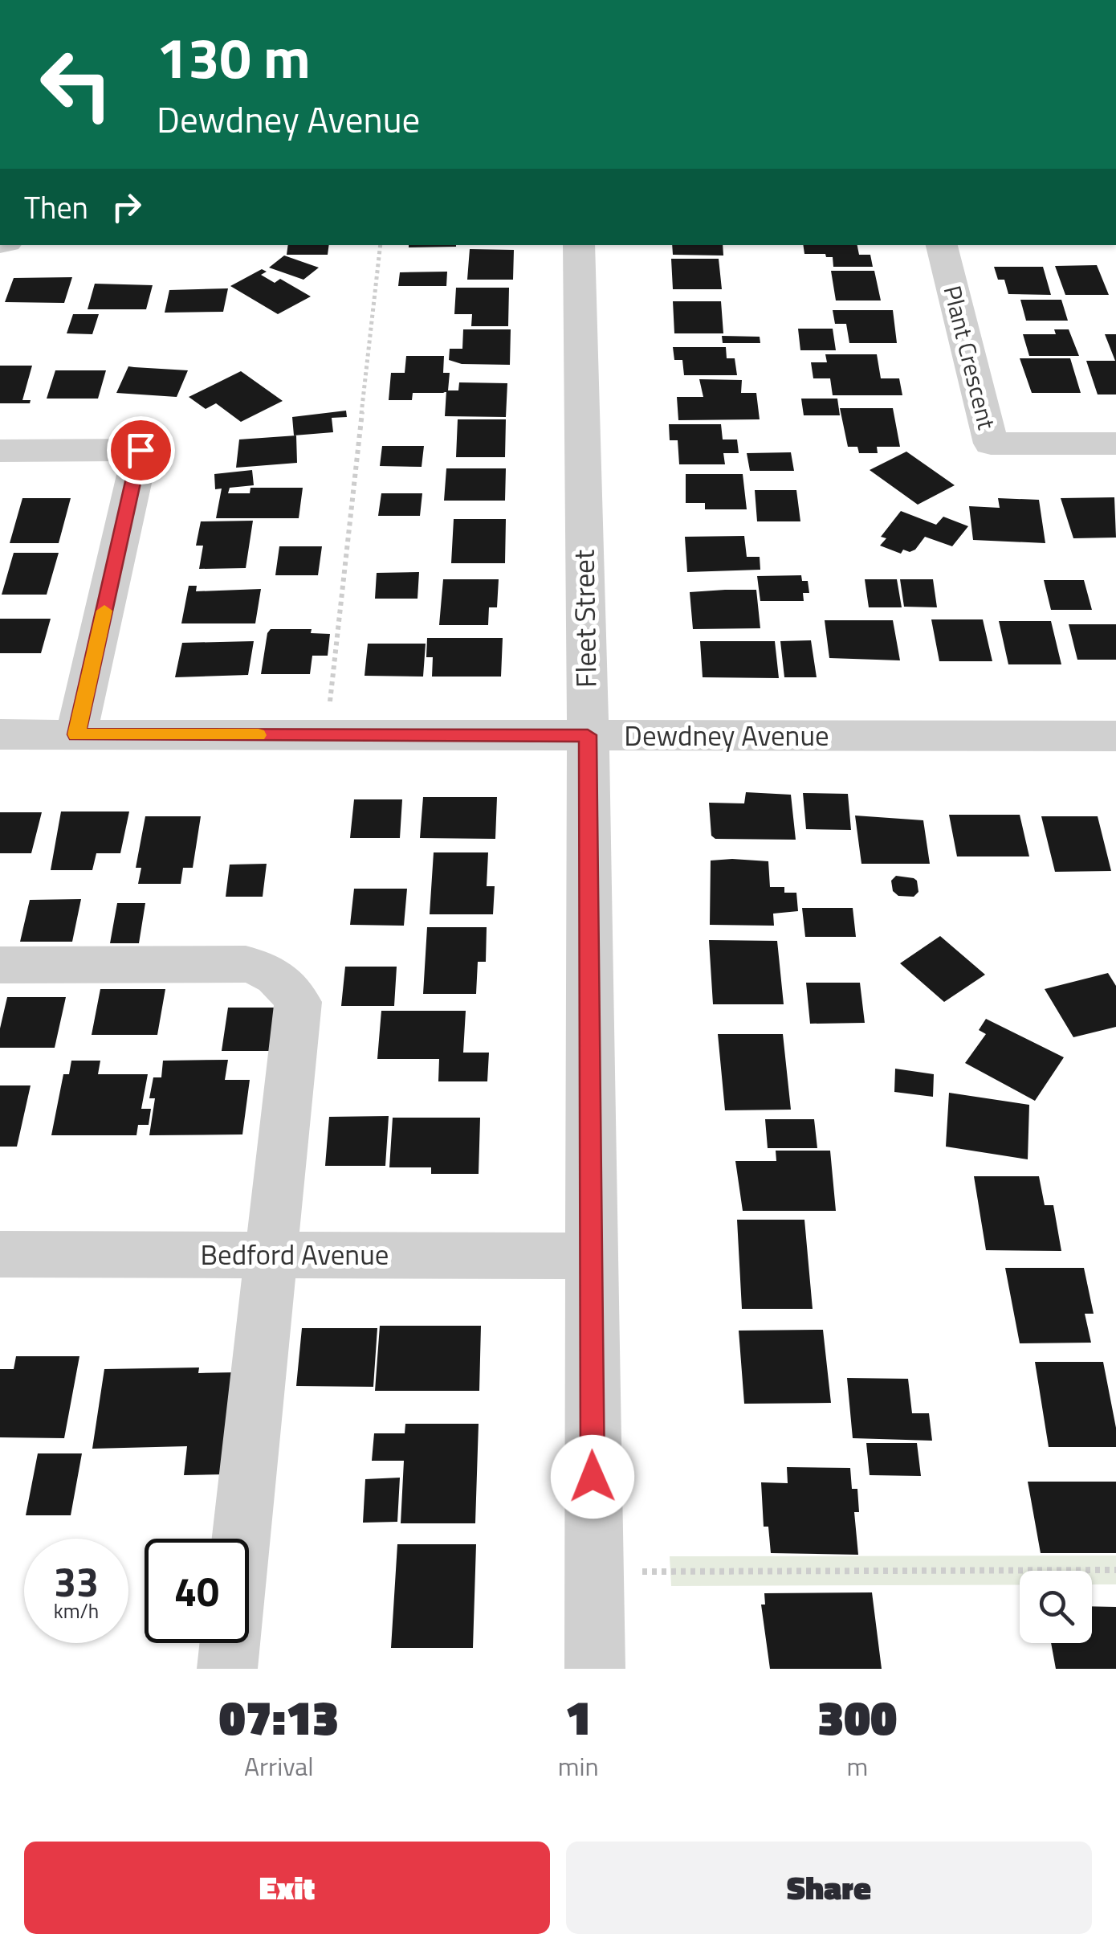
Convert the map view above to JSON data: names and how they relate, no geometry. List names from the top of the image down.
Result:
{
  "streets": {
    "street": [
      "Plant Crescent",
      "Fleet Street",
      "Dewdney Avenue",
      "Bedford Avenue"
    ]
  },
  "crossings": [
    ["Fleet Street", "Dewdney Avenue"],
    ["Fleet Street", "Bedford Avenue"]
  ],
  "page": {
    "turn": ["130 m", "Dewdney Avenue"],
    "then": "Then",
    "speed": "33 km/h",
    "limit": "40",
    "eta": [
      "07:13",
      "Arrival",
      "1",
      "min",
      "300",
      "m"
    ],
    "buttons": ["Exit", "Share"]
  }
}
